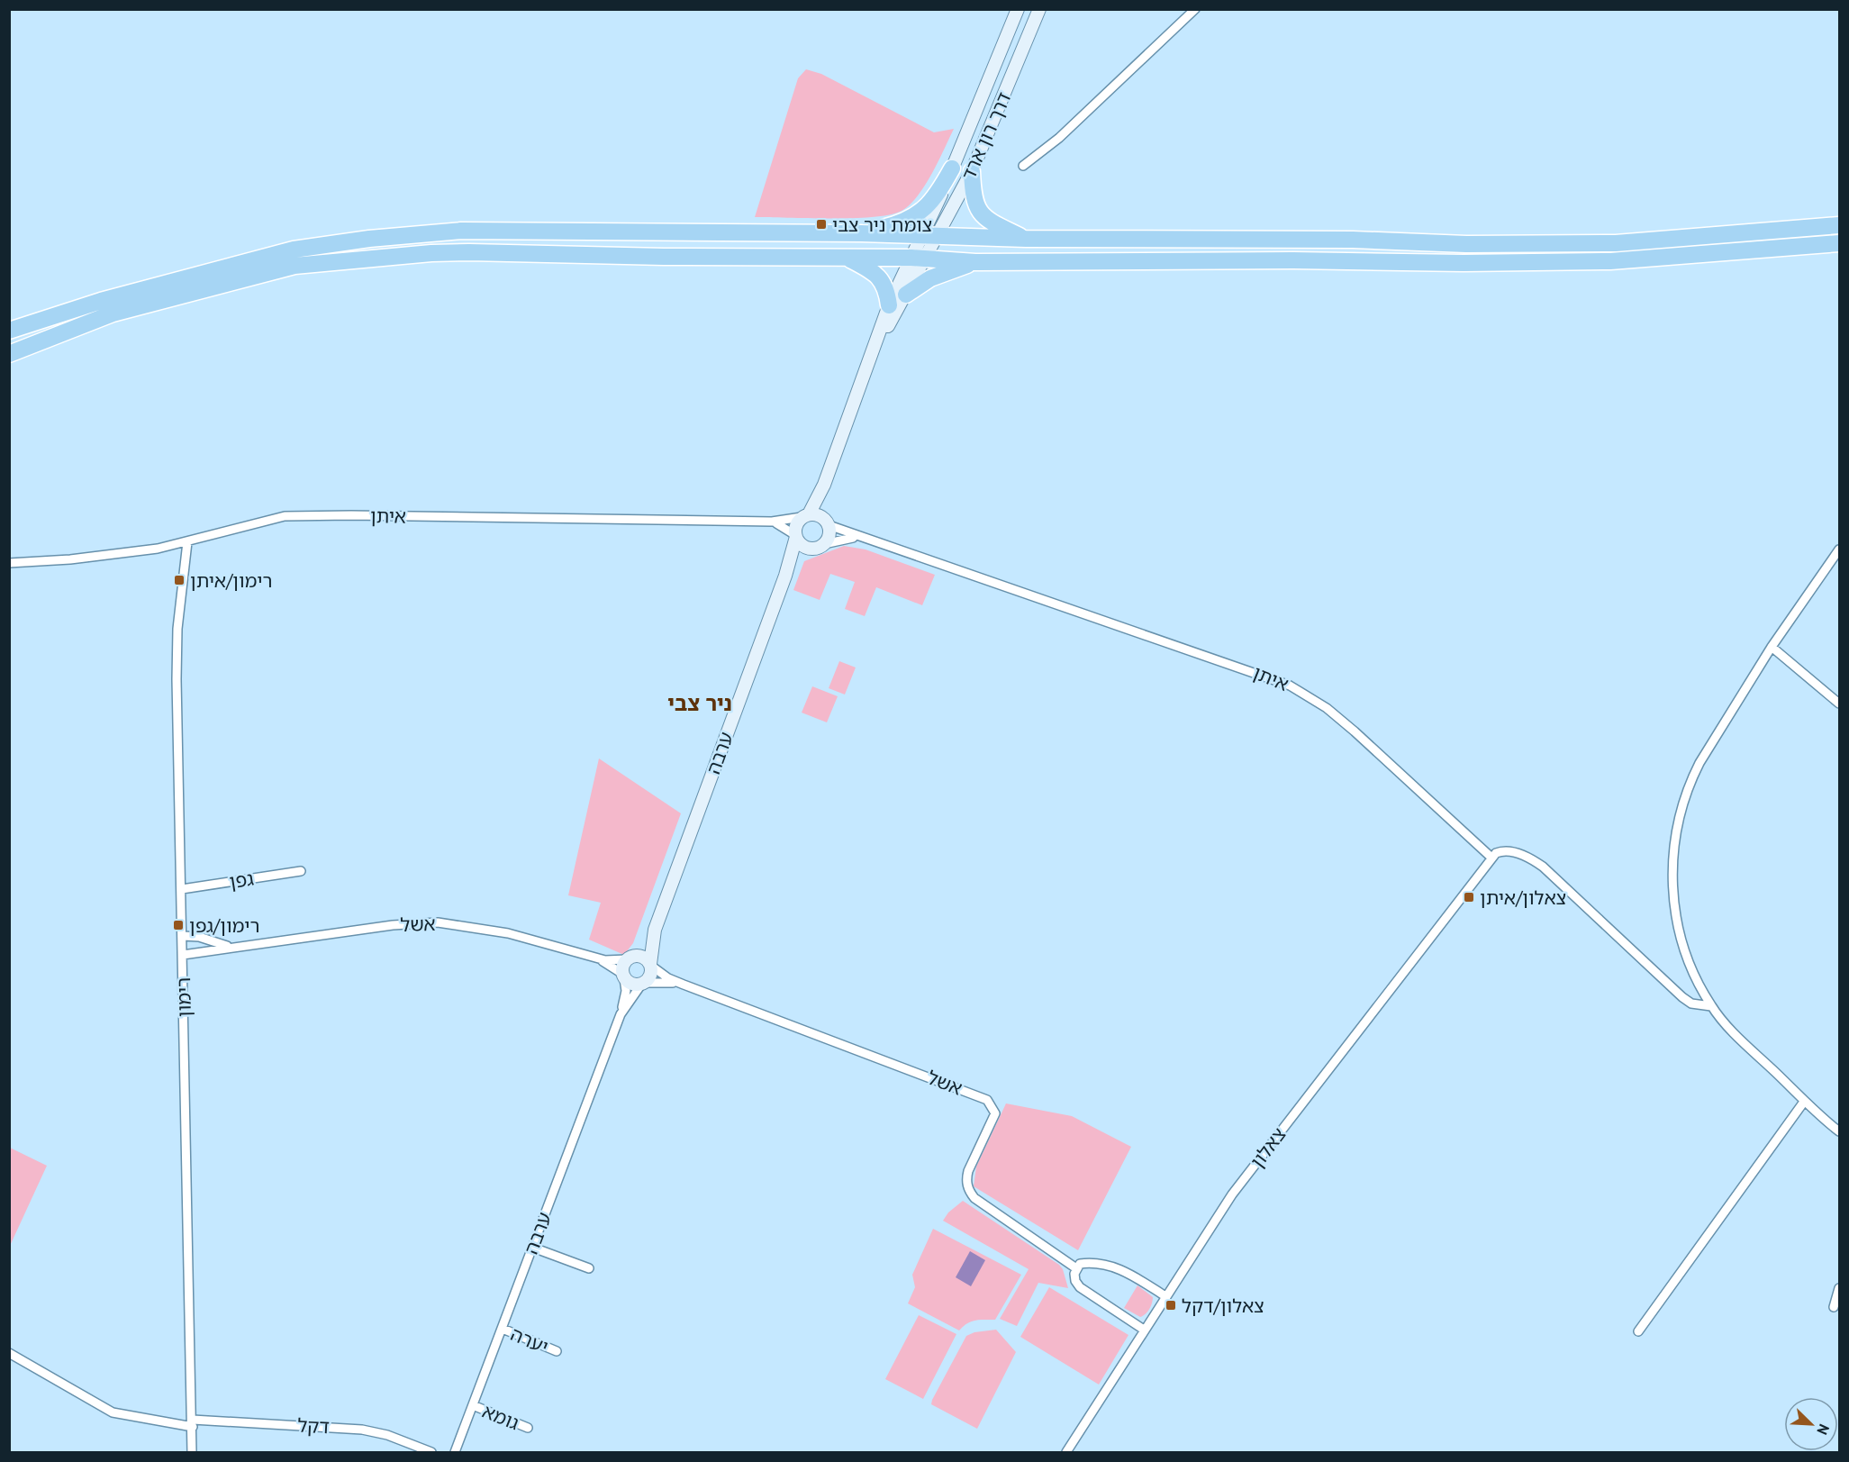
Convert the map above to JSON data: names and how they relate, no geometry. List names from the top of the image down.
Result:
{
  "streets": {
    "street": [
      "דרך רון ארד",
      "איתן",
      "ערבה",
      "גפן",
      "אשל",
      "רימון",
      "צאלון",
      "יערה",
      "גומא",
      "דקל"
    ]
  },
  "crossings": [
    ["איתן", "ערבה"],
    ["איתן", "רימון"],
    ["איתן", "צאלון"],
    ["ערבה", "אשל"],
    ["ערבה", "יערה"],
    ["ערבה", "גומא"],
    ["גפן", "רימון"],
    ["אשל", "רימון"],
    ["רימון", "דקל"]
  ],
  "districts": ["ניר צבי"],
  "places": {
    "transit": [
      "צומת ניר צבי",
      "רימון/איתן",
      "צאלון/איתן",
      "רימון/גפן",
      "צאלון/דקל"
    ]
  },
  "north": "bottom right"
}
